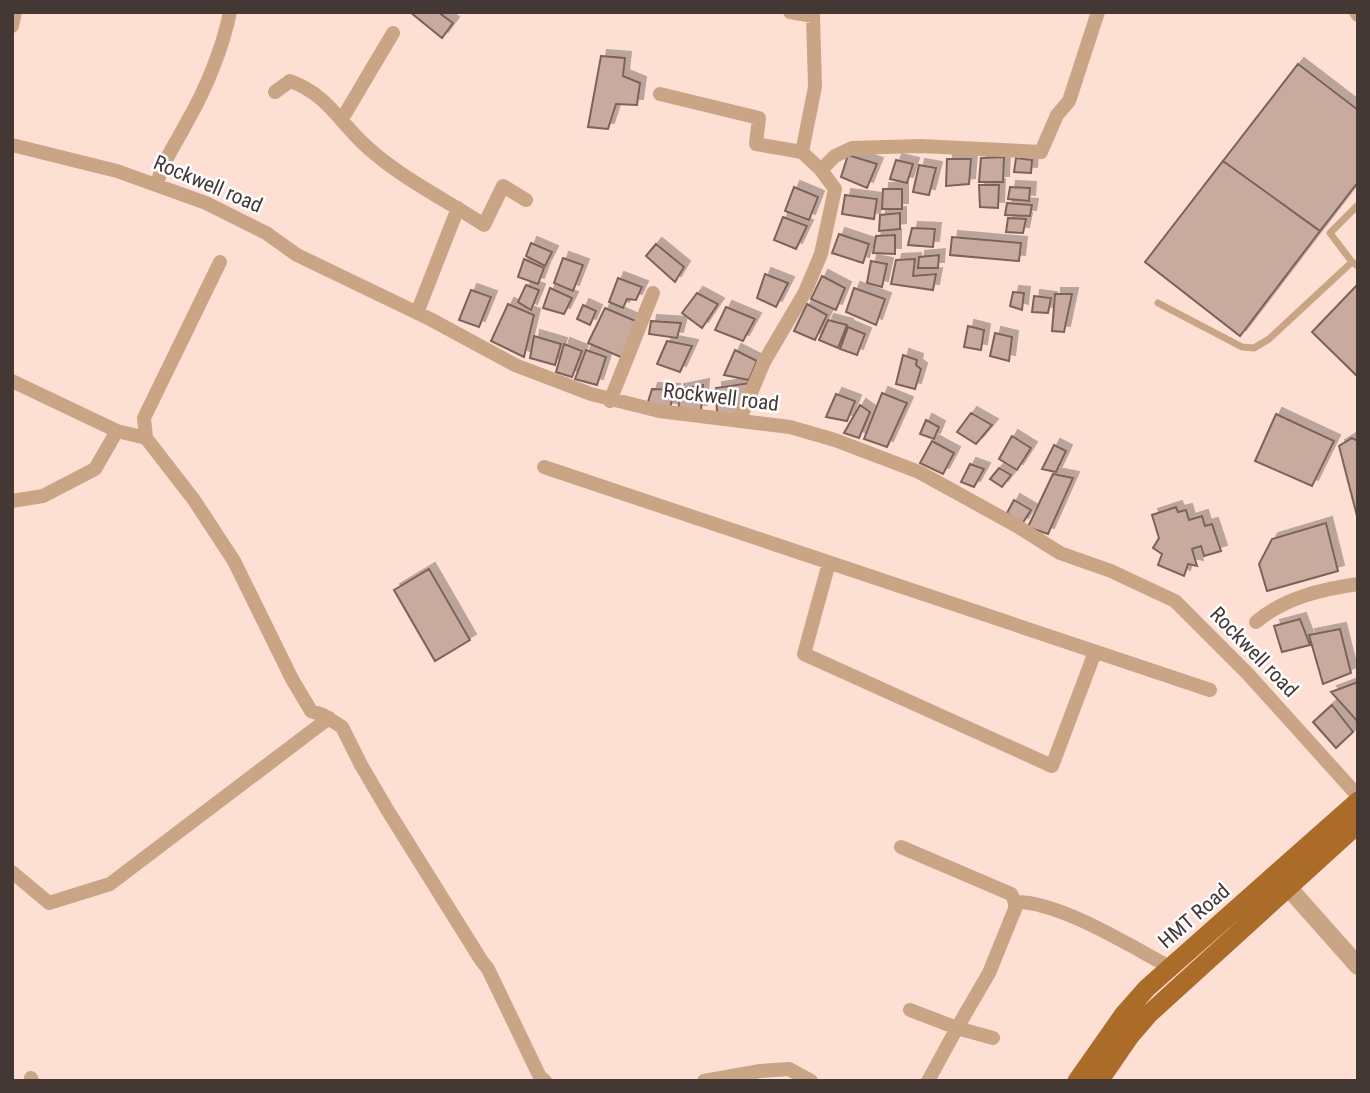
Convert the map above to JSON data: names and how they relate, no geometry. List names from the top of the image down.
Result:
{
  "streets": {
    "main road": ["HMT Road"],
    "street": ["Rockwell road"]
  },
  "crossings": [
    ["Rockwell road", "HMT Road"]
  ]
}
